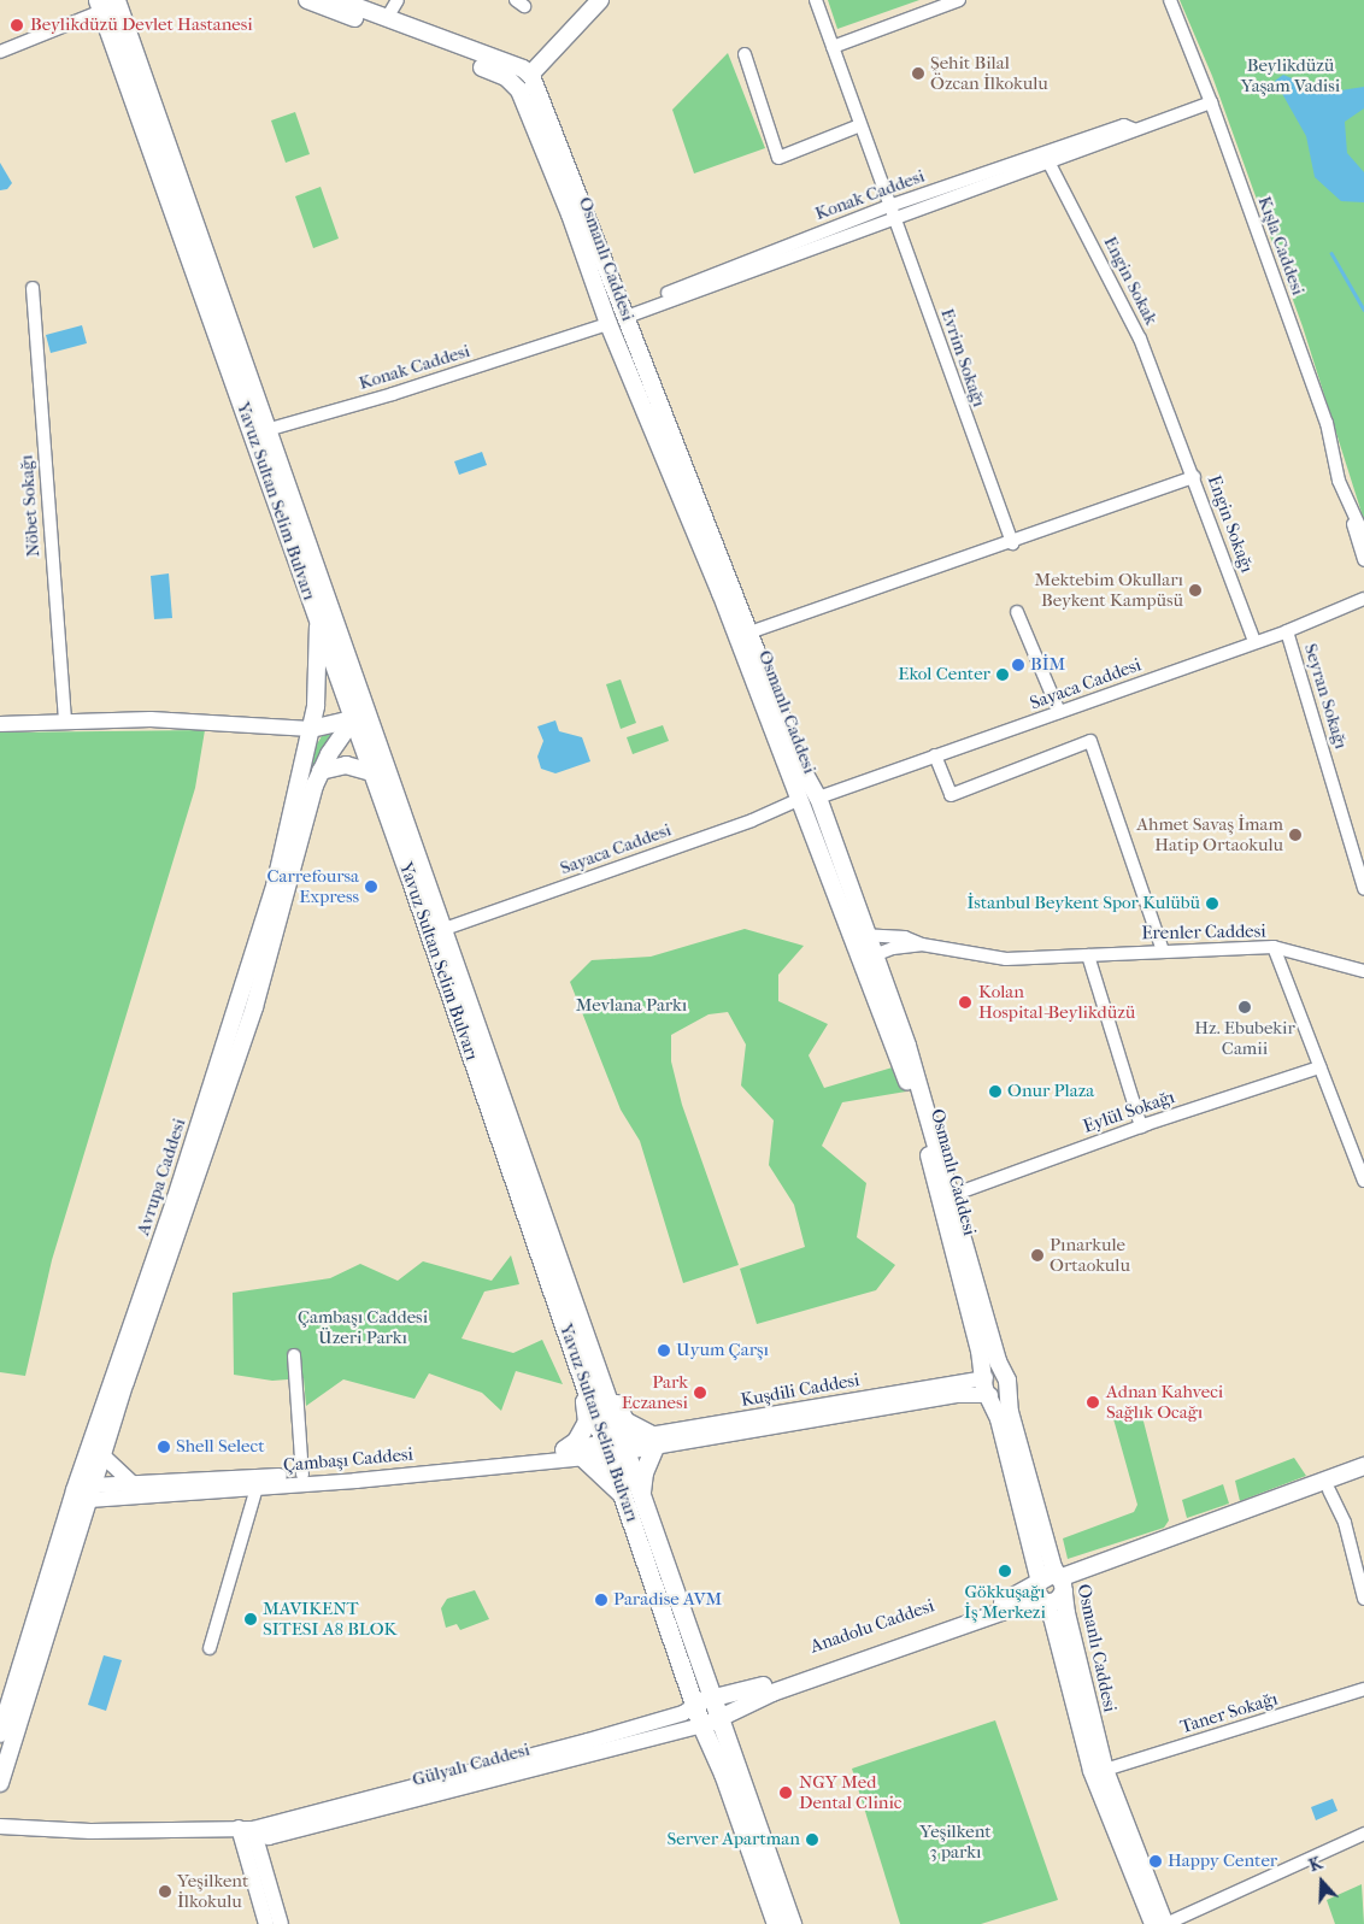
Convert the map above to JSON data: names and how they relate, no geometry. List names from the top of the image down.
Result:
{
  "streets": {
    "main road": [
      "Osmanlı Caddesi",
      "Yavuz Sultan Selim Bulvarı",
      "Avrupa Caddesi",
      "Anadolu Caddesi"
    ],
    "street": [
      "Konak Caddesi",
      "Kışla Caddesi",
      "Engin Sokak",
      "Evrim Sokağı",
      "Nöbet Sokağı",
      "Engin Sokağı",
      "Sayaca Caddesi",
      "Seyran Sokağı",
      "Erenler Caddesi",
      "Eylül Sokağı",
      "Kuşdili Caddesi",
      "Çambaşı Caddesi",
      "Taner Sokağı",
      "Gülyalı Caddesi"
    ]
  },
  "crossings": [
    ["Konak Caddesi", "Kışla Caddesi"],
    ["Konak Caddesi", "Osmanlı Caddesi"],
    ["Konak Caddesi", "Engin Sokak"],
    ["Konak Caddesi", "Evrim Sokağı"],
    ["Konak Caddesi", "Yavuz Sultan Selim Bulvarı"],
    ["Osmanlı Caddesi", "Evrim Sokağı"],
    ["Osmanlı Caddesi", "Sayaca Caddesi"],
    ["Osmanlı Caddesi", "Erenler Caddesi"],
    ["Osmanlı Caddesi", "Eylül Sokağı"],
    ["Osmanlı Caddesi", "Kuşdili Caddesi"],
    ["Osmanlı Caddesi", "Anadolu Caddesi"],
    ["Osmanlı Caddesi", "Taner Sokağı"],
    ["Engin Sokak", "Engin Sokağı"],
    ["Yavuz Sultan Selim Bulvarı", "Sayaca Caddesi"],
    ["Yavuz Sultan Selim Bulvarı", "Avrupa Caddesi"],
    ["Yavuz Sultan Selim Bulvarı", "Kuşdili Caddesi"],
    ["Yavuz Sultan Selim Bulvarı", "Çambaşı Caddesi"],
    ["Yavuz Sultan Selim Bulvarı", "Anadolu Caddesi"],
    ["Yavuz Sultan Selim Bulvarı", "Gülyalı Caddesi"],
    ["Engin Sokağı", "Sayaca Caddesi"],
    ["Sayaca Caddesi", "Seyran Sokağı"],
    ["Erenler Caddesi", "Eylül Sokağı"],
    ["Avrupa Caddesi", "Çambaşı Caddesi"],
    ["Kuşdili Caddesi", "Çambaşı Caddesi"],
    ["Anadolu Caddesi", "Gülyalı Caddesi"]
  ],
  "parks": [
    "Beylikdüzü Yaşam Vadisi",
    "Mevlana Parkı",
    "Çambaşı Caddesi Üzeri Parkı",
    "Yeşilkent 3 parkı"
  ],
  "places": [
    "Beylikdüzü Devlet Hastanesi",
    "Şehit Bilal Özcan İlkokulu",
    "Mektebim Okulları Beykent Kampüsü",
    "BİM",
    "Ekol Center",
    "Ahmet Savaş İmam Hatip Ortaokulu",
    "Carrefoursa Express",
    "İstanbul Beykent Spor Kulübü",
    "Kolan Hospital-Beylikdüzü",
    "Hz. Ebubekir Camii",
    "Onur Plaza",
    "Pınarkule Ortaokulu",
    "Uyum Çarşı",
    "Park Eczanesi",
    "Adnan Kahveci Sağlık Ocağı",
    "Shell Select",
    "Gökkuşağı İş Merkezi",
    "Paradise AVM",
    "MAVIKENT SITESI A8 BLOK",
    "NGY Med Dental Clinic",
    "Server Apartman",
    "Happy Center",
    "Yeşilkent İlkokulu"
  ],
  "north": "top"
}
